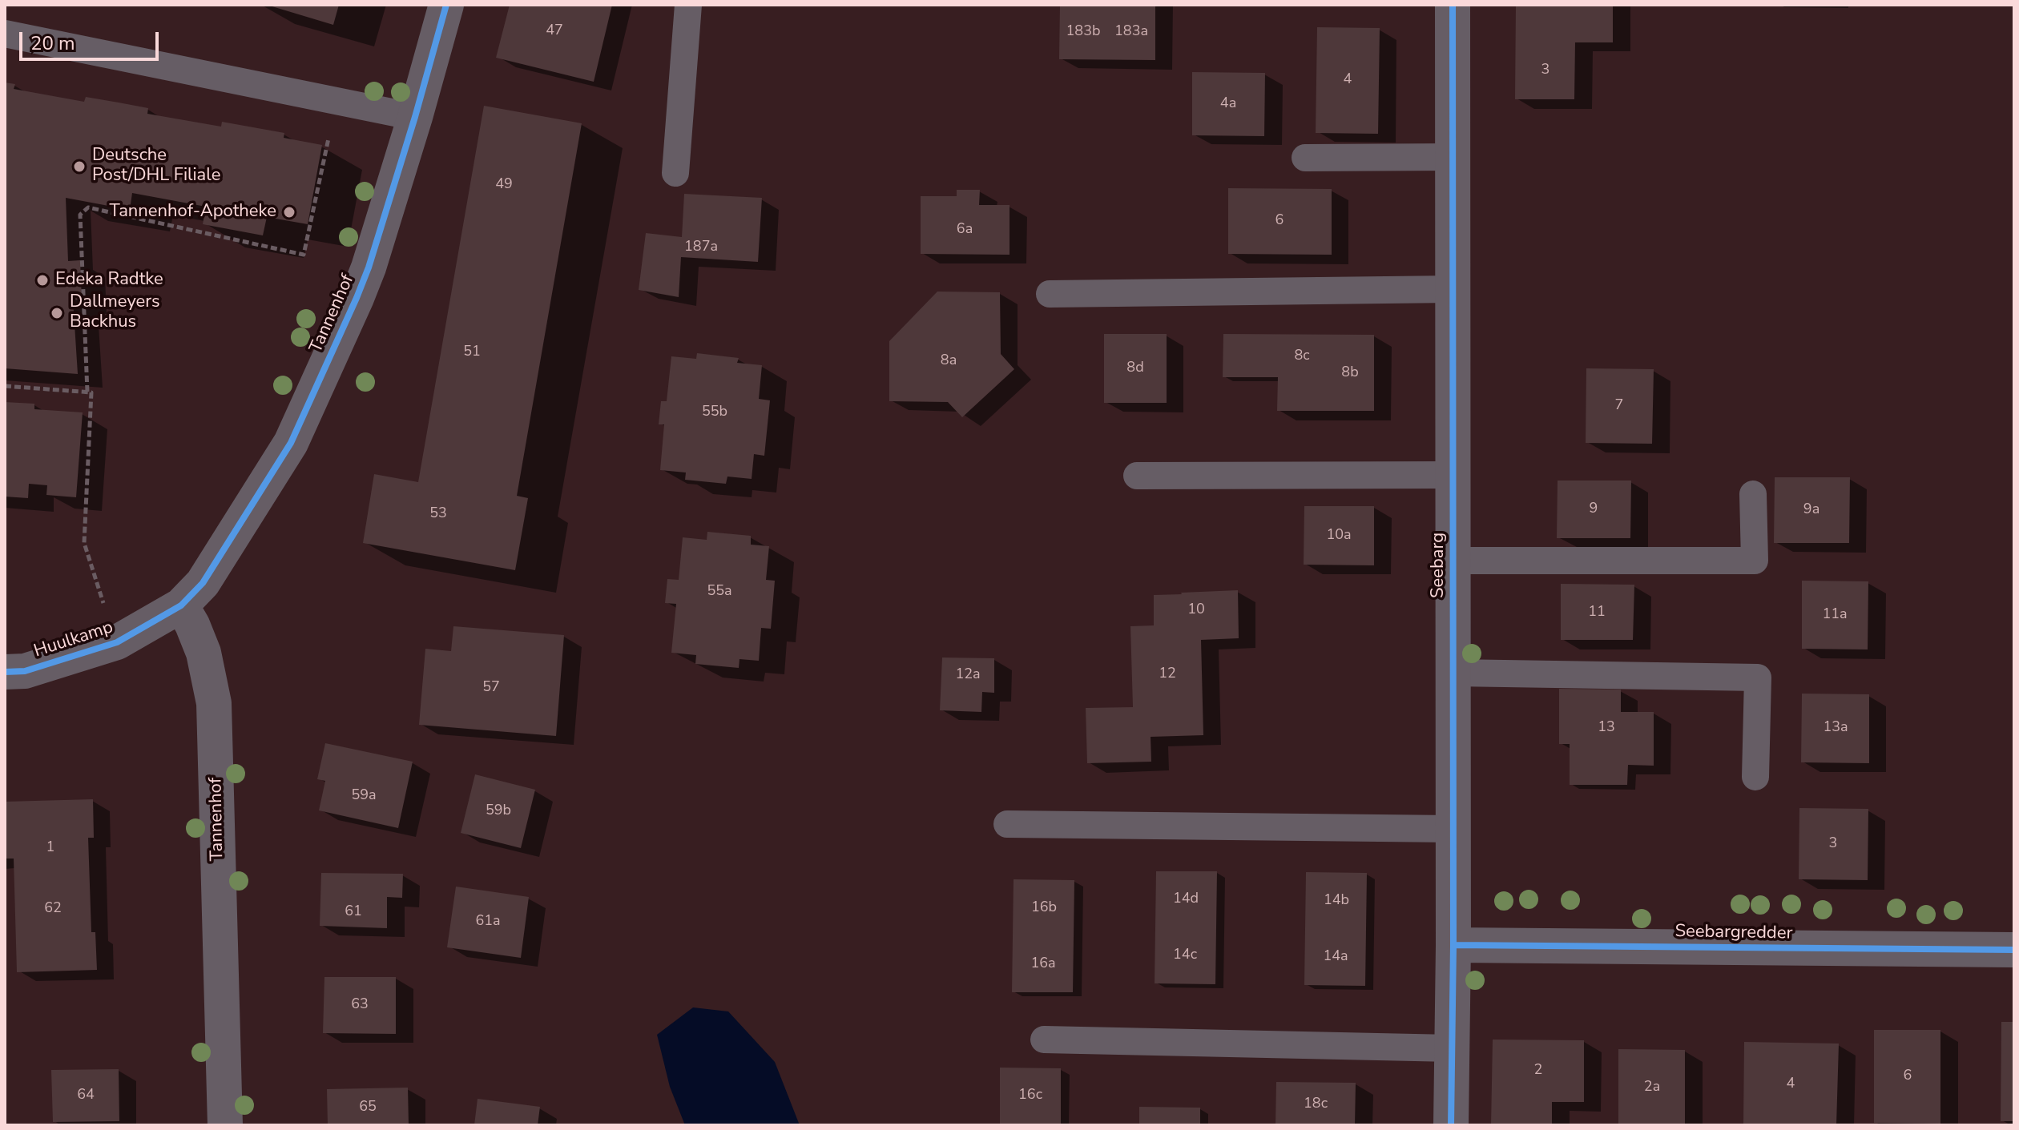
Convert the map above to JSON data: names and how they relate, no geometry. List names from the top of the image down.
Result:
{
  "streets": {
    "street": [
      "Tannenhof",
      "Seebarg",
      "Huulkamp",
      "Seebargredder"
    ]
  },
  "crossings": [
    ["Tannenhof", "Huulkamp"],
    ["Seebarg", "Seebargredder"]
  ],
  "places": [
    "Deutsche Post/DHL Filiale",
    "Tannenhof-Apotheke",
    "Edeka Radtke",
    "Dallmeyers Backhus"
  ],
  "house_numbers": [
    "47",
    "183b",
    "183a",
    "3",
    "4",
    "4a",
    "49",
    "6",
    "6a",
    "187a",
    "51",
    "8c",
    "8a",
    "8d",
    "8b",
    "7",
    "55b",
    "9",
    "9a",
    "53",
    "10a",
    "55a",
    "10",
    "11",
    "11a",
    "12",
    "12a",
    "57",
    "13",
    "13a",
    "59a",
    "59b",
    "3",
    "1",
    "14d",
    "14b",
    "16b",
    "62",
    "61",
    "61a",
    "14c",
    "14a",
    "16a",
    "63",
    "2",
    "6",
    "4",
    "2a",
    "64",
    "16c",
    "18c",
    "65"
  ],
  "scale_bar": "20 m"
}
